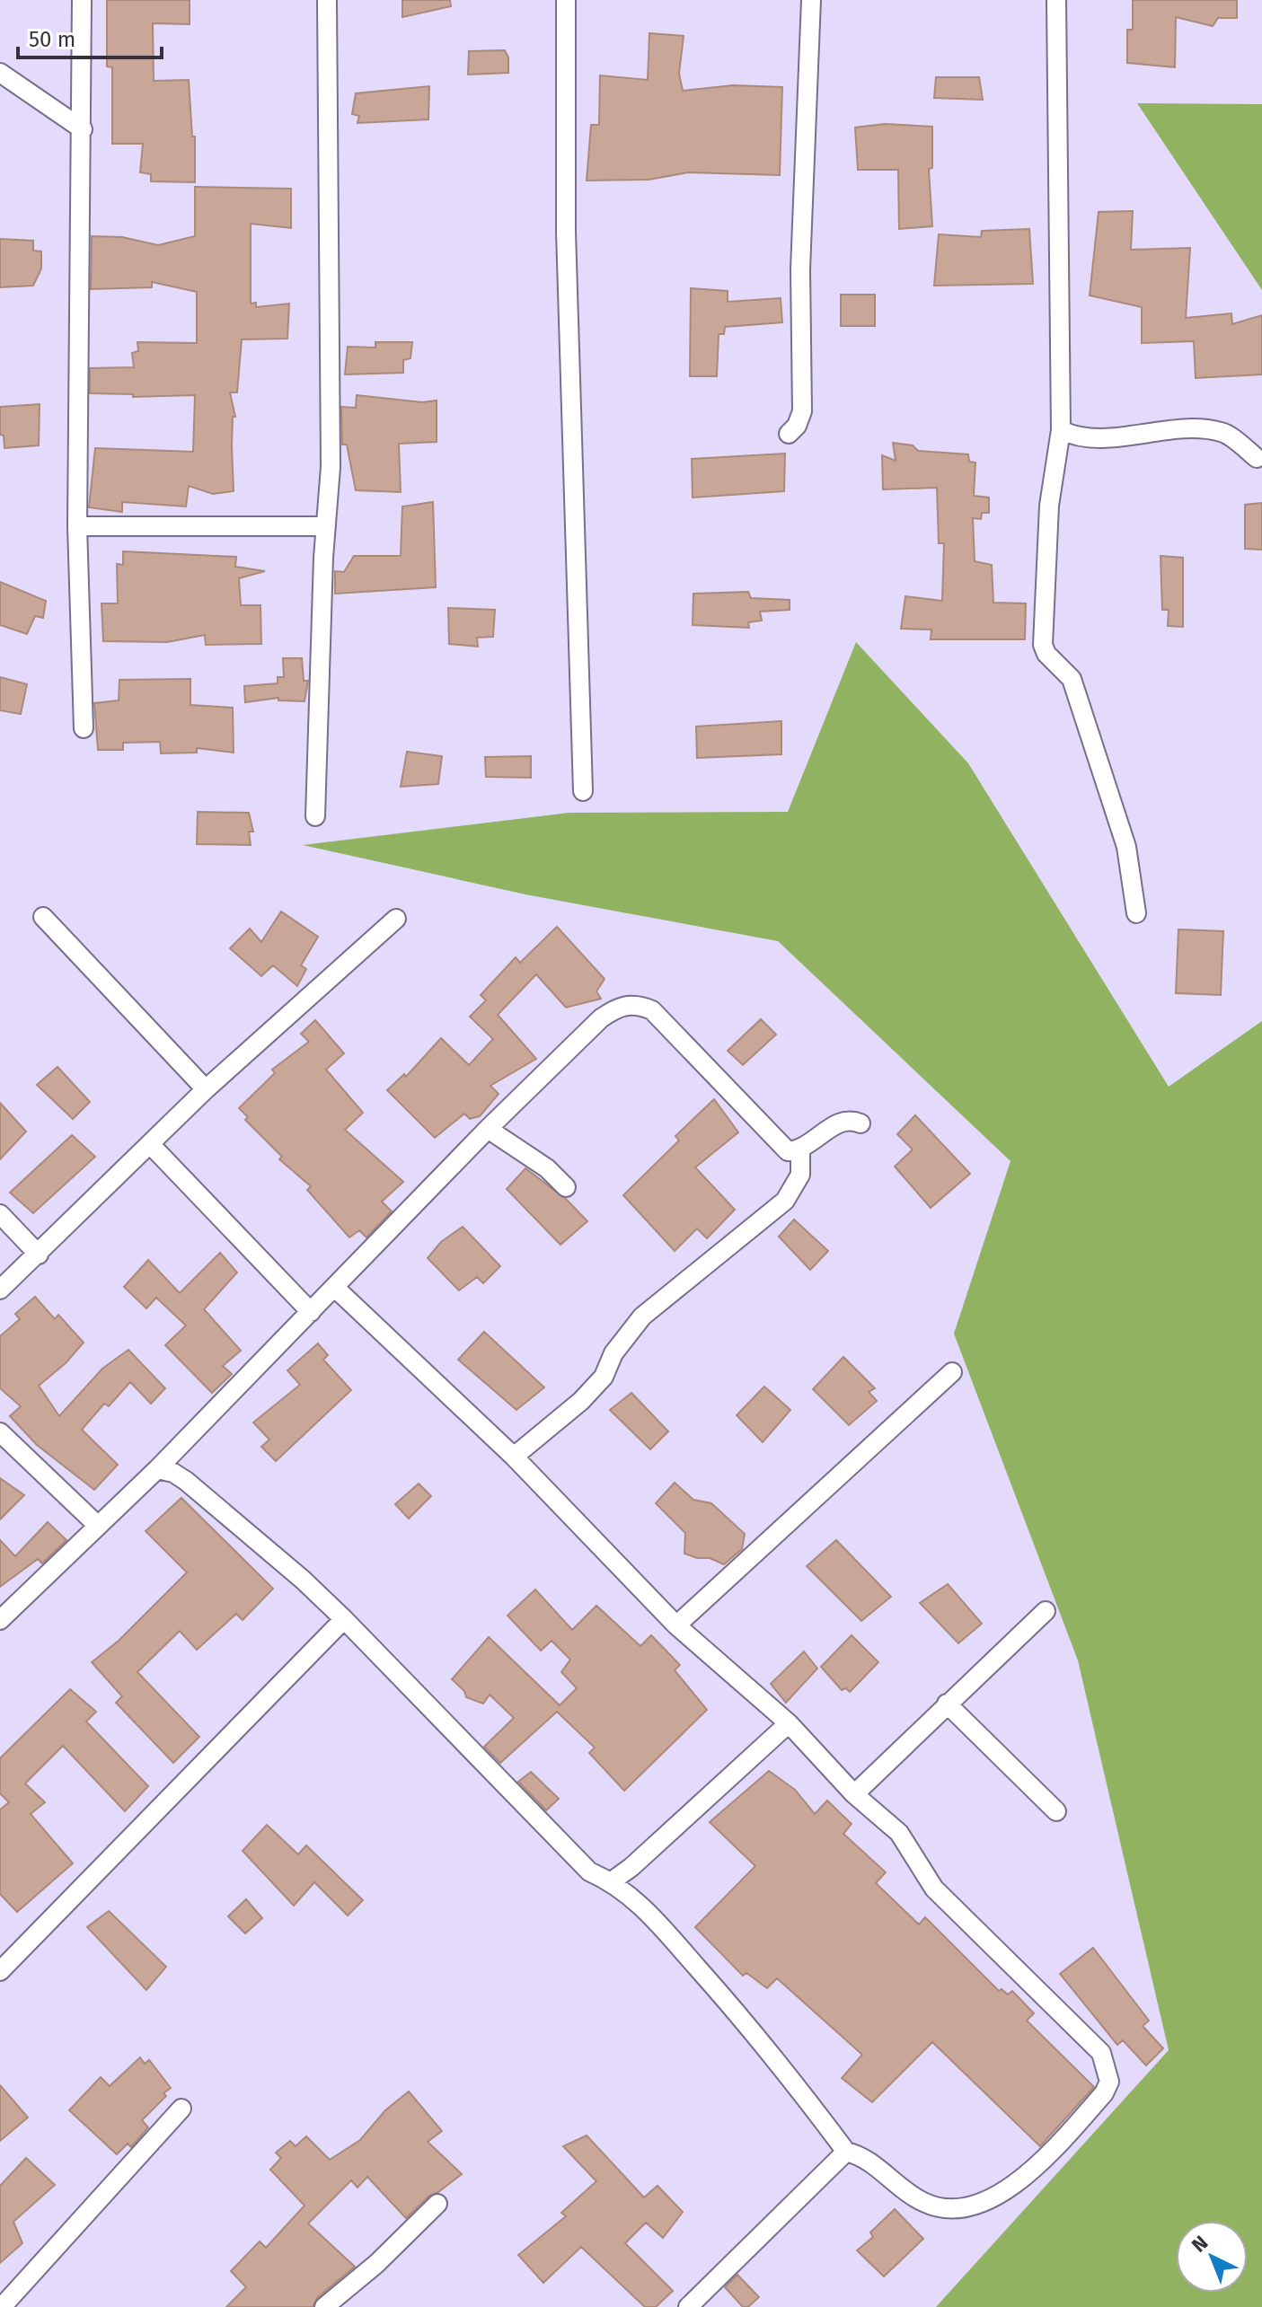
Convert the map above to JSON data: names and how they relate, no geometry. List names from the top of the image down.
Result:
{
  "scale_bar": "50 m",
  "north": "top left"
}
